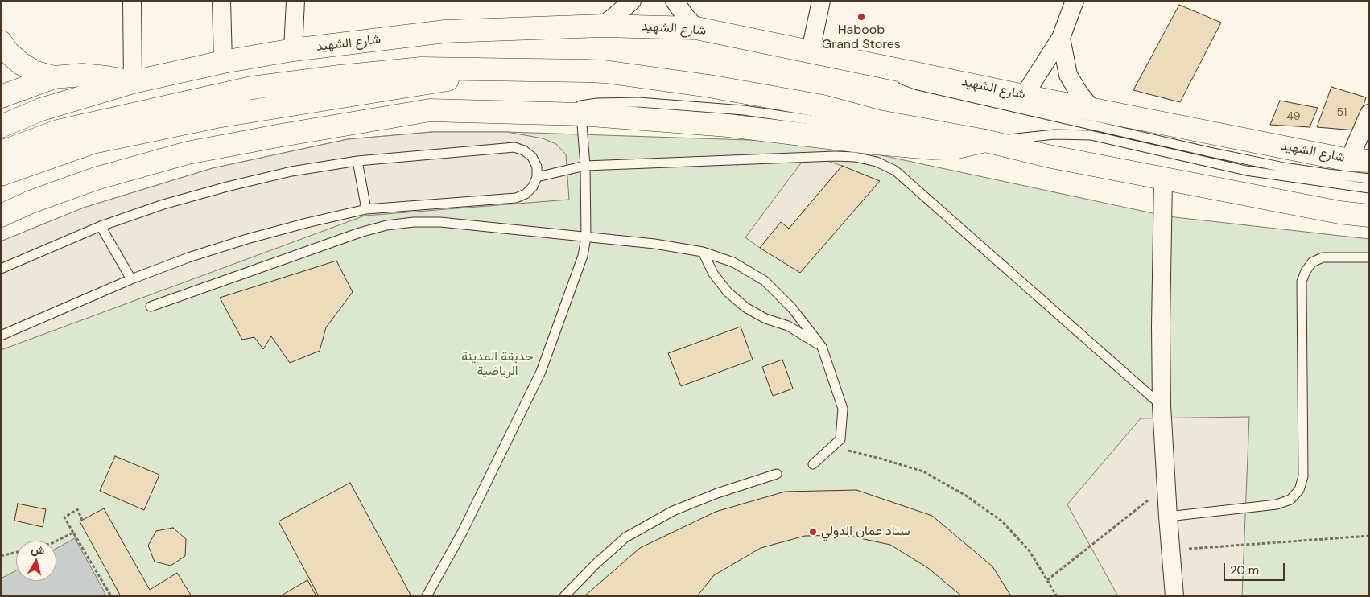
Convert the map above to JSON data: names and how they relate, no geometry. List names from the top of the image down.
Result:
{
  "streets": {
    "main road": ["شارع الشهيد"]
  },
  "parks": ["حديقة المدينة الرياضية"],
  "places": ["Haboob Grand Stores", "ستاد عمان الدولي"],
  "house_numbers": ["51", "49"],
  "scale_bar": "20 m",
  "north": "top"
}
